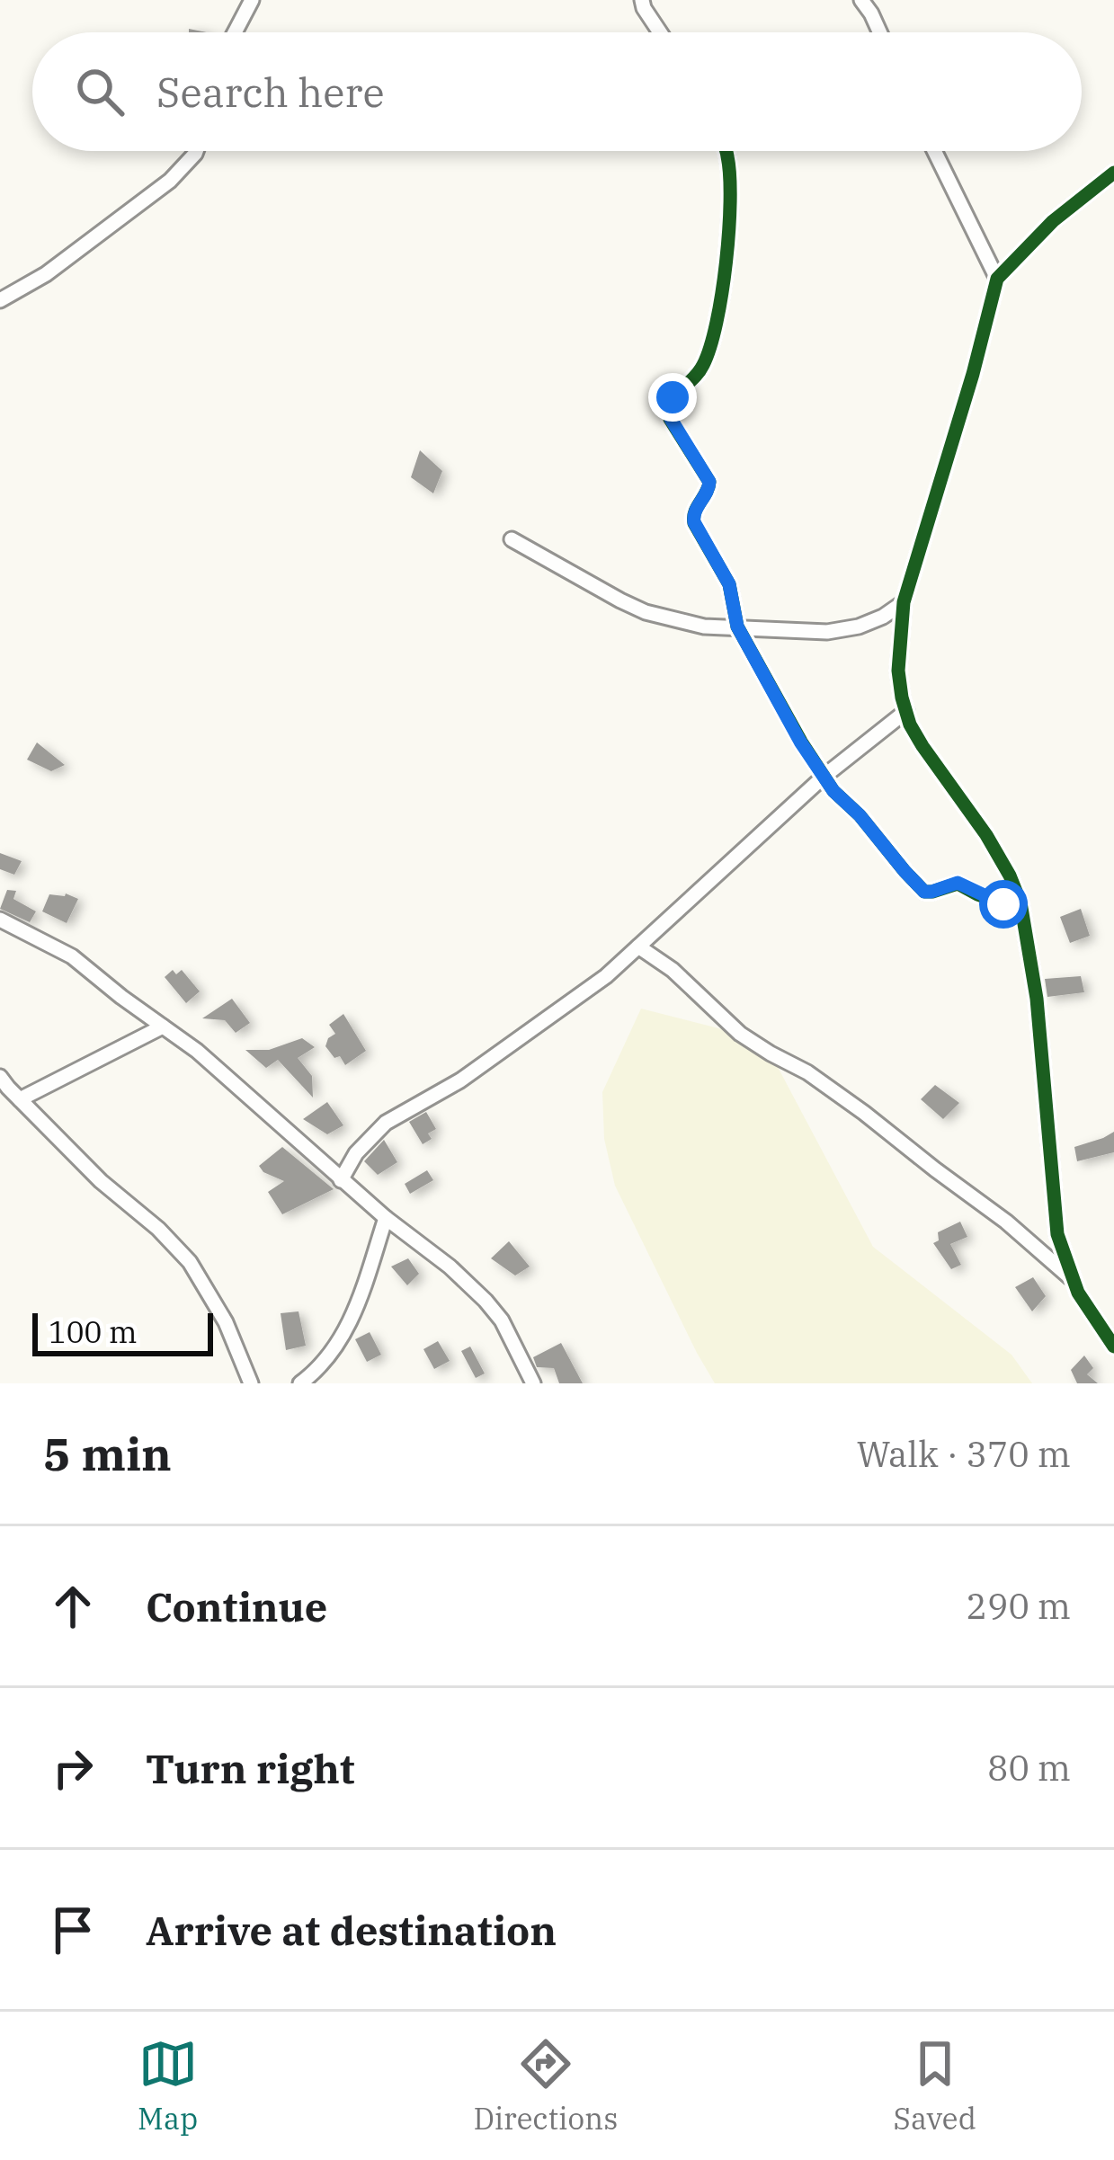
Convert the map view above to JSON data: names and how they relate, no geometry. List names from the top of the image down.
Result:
{
  "scale_bar": "100 m",
  "page": {
    "search": "Search here",
    "scale": "100 m",
    "heading": ["5 min", "Walk · 370 m"],
    "list": [
      ["Continue", "290 m"],
      ["Turn right", "80 m"],
      "Arrive at destination"
    ],
    "nav": ["Map", "Directions", "Saved"]
  }
}
